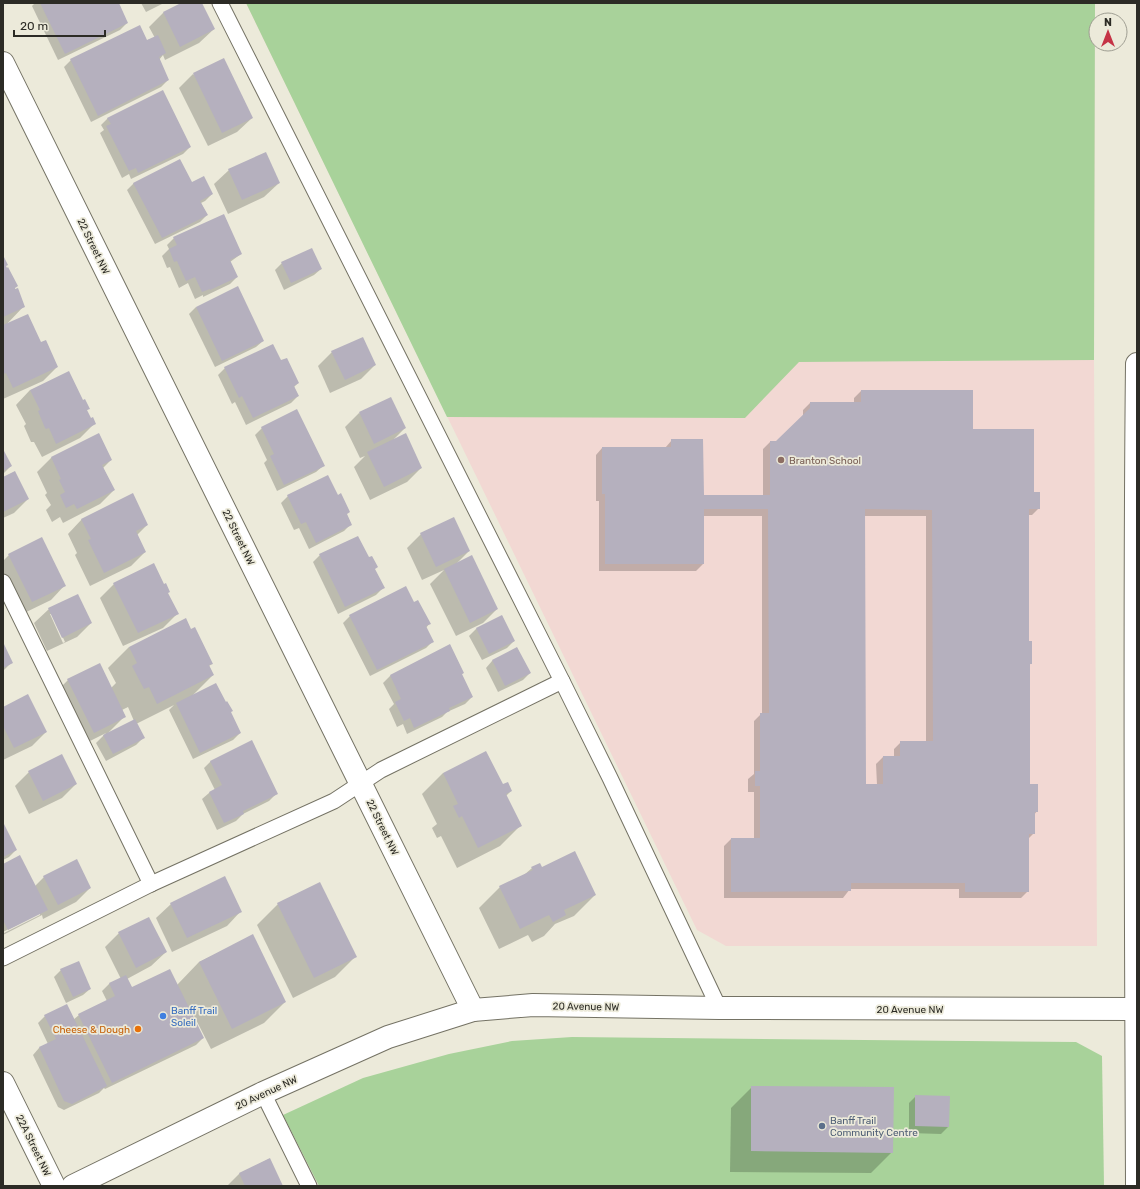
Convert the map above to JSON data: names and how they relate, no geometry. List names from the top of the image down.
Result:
{
  "streets": {
    "street": ["22 Street NW", "20 Avenue NW", "22A Street NW"]
  },
  "crossings": [
    ["22 Street NW", "20 Avenue NW"]
  ],
  "places": [
    "Branton School",
    "Banff Trail Soleil",
    "Cheese & Dough",
    "Banff Trail Community Centre"
  ],
  "scale_bar": "20 m",
  "north": "top"
}
